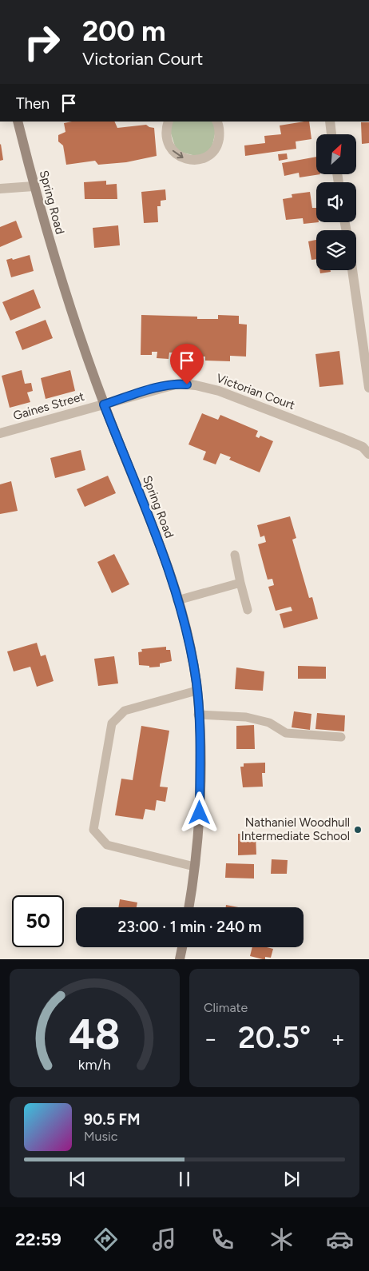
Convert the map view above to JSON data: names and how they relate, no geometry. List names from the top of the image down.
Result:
{
  "streets": {
    "main road": ["Spring Road"],
    "street": ["Victorian Court", "Gaines Street"]
  },
  "crossings": [
    ["Spring Road", "Victorian Court"],
    ["Spring Road", "Gaines Street"],
    ["Victorian Court", "Gaines Street"]
  ],
  "places": ["Nathaniel Woodhull Intermediate School"],
  "north": "top right",
  "page": {
    "turn": ["200 m", "Victorian Court"],
    "then": "Then",
    "limit": "50",
    "trip": "23:00 · 1 min · 240 m",
    "tile": "Climate",
    "heat": ["−", "20.5°", "+"],
    "song": ["90.5 FM", "Music"],
    "tabs": "22:59",
    "gauge": ["48", "km/h"]
  }
}
